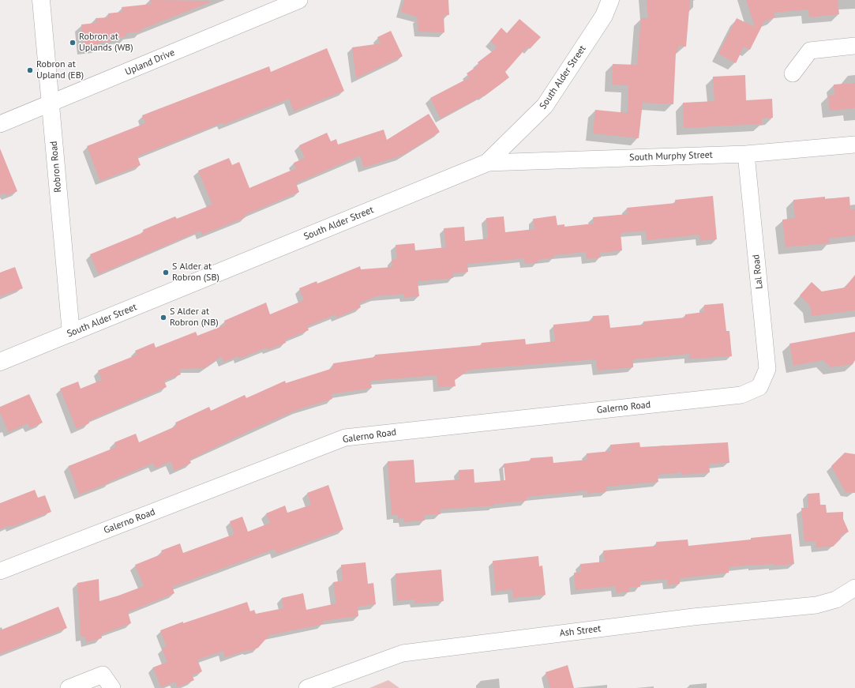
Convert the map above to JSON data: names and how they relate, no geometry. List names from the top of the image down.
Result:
{
  "streets": {
    "street": [
      "Upland Drive",
      "South Alder Street",
      "South Murphy Street",
      "Robron Road",
      "Lal Road",
      "Galerno Road",
      "Ash Street"
    ]
  },
  "crossings": [
    ["Upland Drive", "Robron Road"],
    ["South Alder Street", "South Murphy Street"],
    ["South Alder Street", "Robron Road"],
    ["South Murphy Street", "Lal Road"],
    ["Lal Road", "Galerno Road"]
  ],
  "places": [
    "Robron at Uplands (WB)",
    "Robron at Upland (EB)",
    "S Alder at Robron (SB)",
    "S Alder at Robron (NB)"
  ]
}
